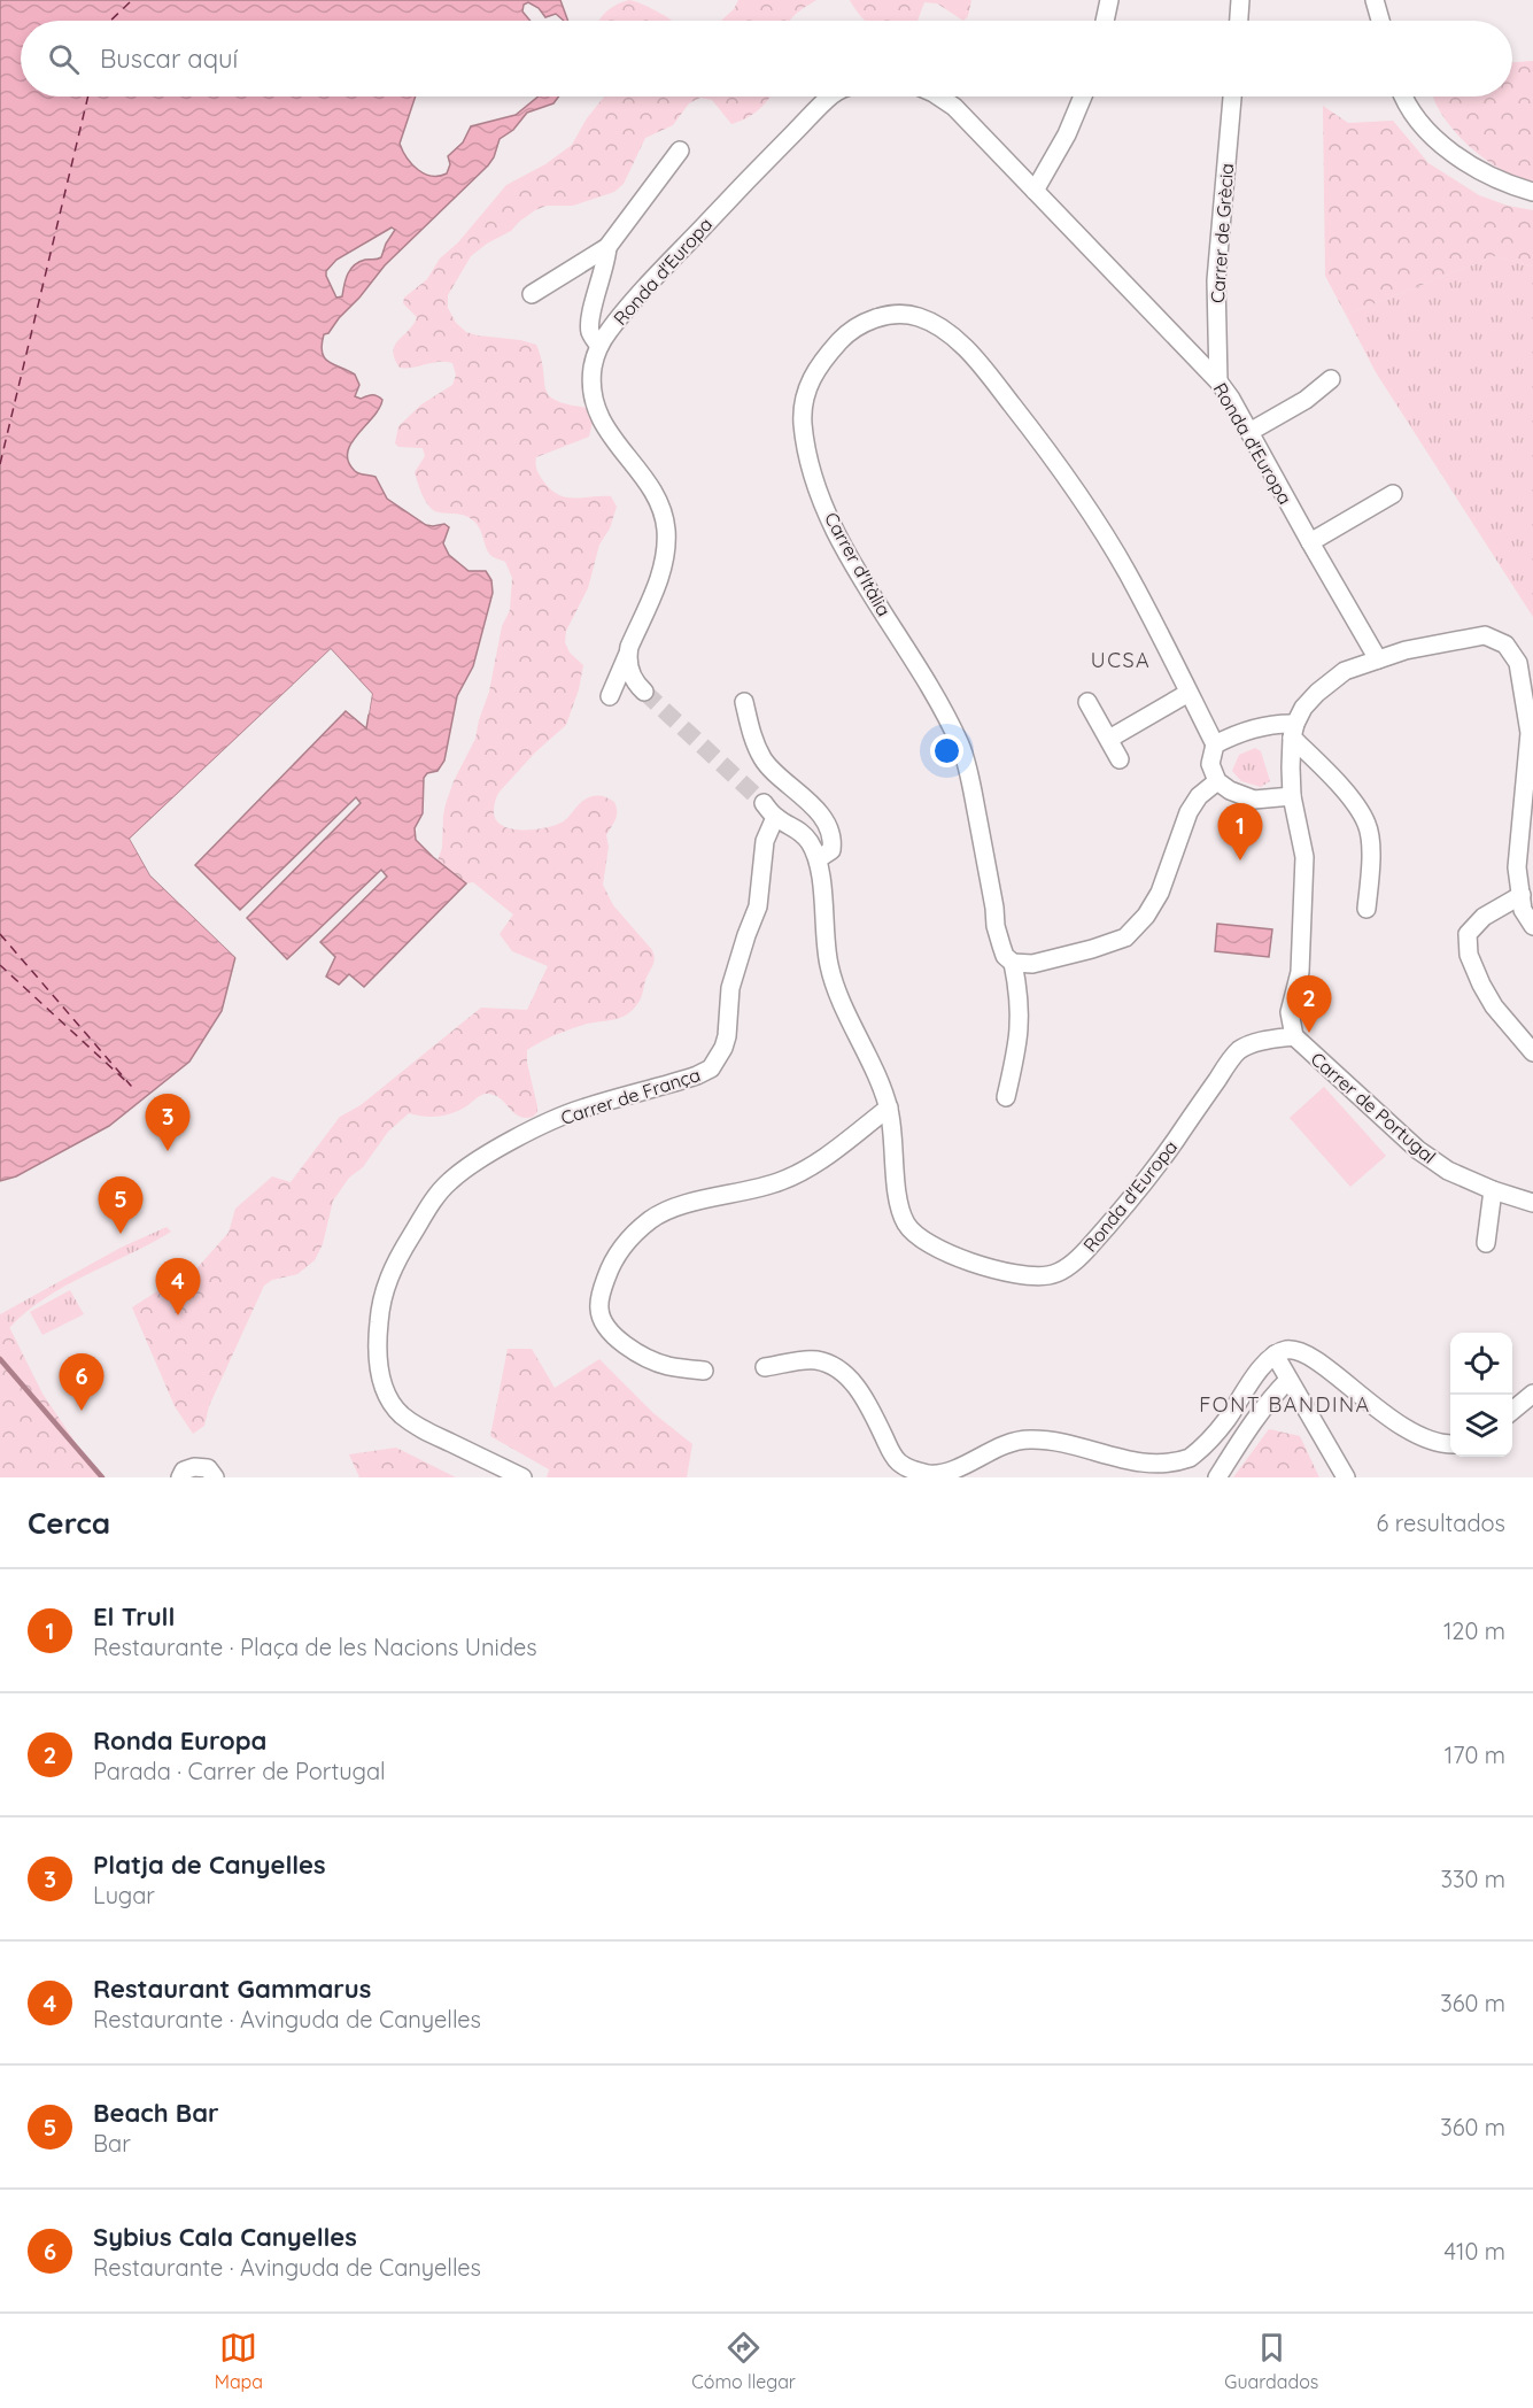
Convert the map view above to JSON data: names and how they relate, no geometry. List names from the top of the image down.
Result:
{
  "streets": {
    "street": [
      "Carrer de Grècia",
      "Ronda d'Europa",
      "Carrer d'Itàlia",
      "Carrer de França",
      "Carrer de Portugal"
    ]
  },
  "crossings": [
    ["Carrer de Grècia", "Ronda d'Europa"],
    ["Ronda d'Europa", "Carrer de França"],
    ["Ronda d'Europa", "Carrer de Portugal"]
  ],
  "districts": ["UCSA", "FONT BANDINA"],
  "page": {
    "search": "Buscar aquí",
    "pins": [
      "1",
      "2",
      "3",
      "5",
      "4",
      "6"
    ],
    "heading": ["Cerca", "6 resultados"],
    "list": [
      {
        "mark": "1",
        "name": "El Trull",
        "note": "Restaurante · Plaça de les Nacions Unides",
        "value": "120 m"
      },
      {
        "mark": "2",
        "name": "Ronda Europa",
        "note": "Parada · Carrer de Portugal",
        "value": "170 m"
      },
      {
        "mark": "3",
        "name": "Platja de Canyelles",
        "note": "Lugar",
        "value": "330 m"
      },
      {
        "mark": "4",
        "name": "Restaurant Gammarus",
        "note": "Restaurante · Avinguda de Canyelles",
        "value": "360 m"
      },
      {
        "mark": "5",
        "name": "Beach Bar",
        "note": "Bar",
        "value": "360 m"
      },
      {
        "mark": "6",
        "name": "Sybius Cala Canyelles",
        "note": "Restaurante · Avinguda de Canyelles",
        "value": "410 m"
      }
    ],
    "nav": ["Mapa", "Cómo llegar", "Guardados"]
  }
}
